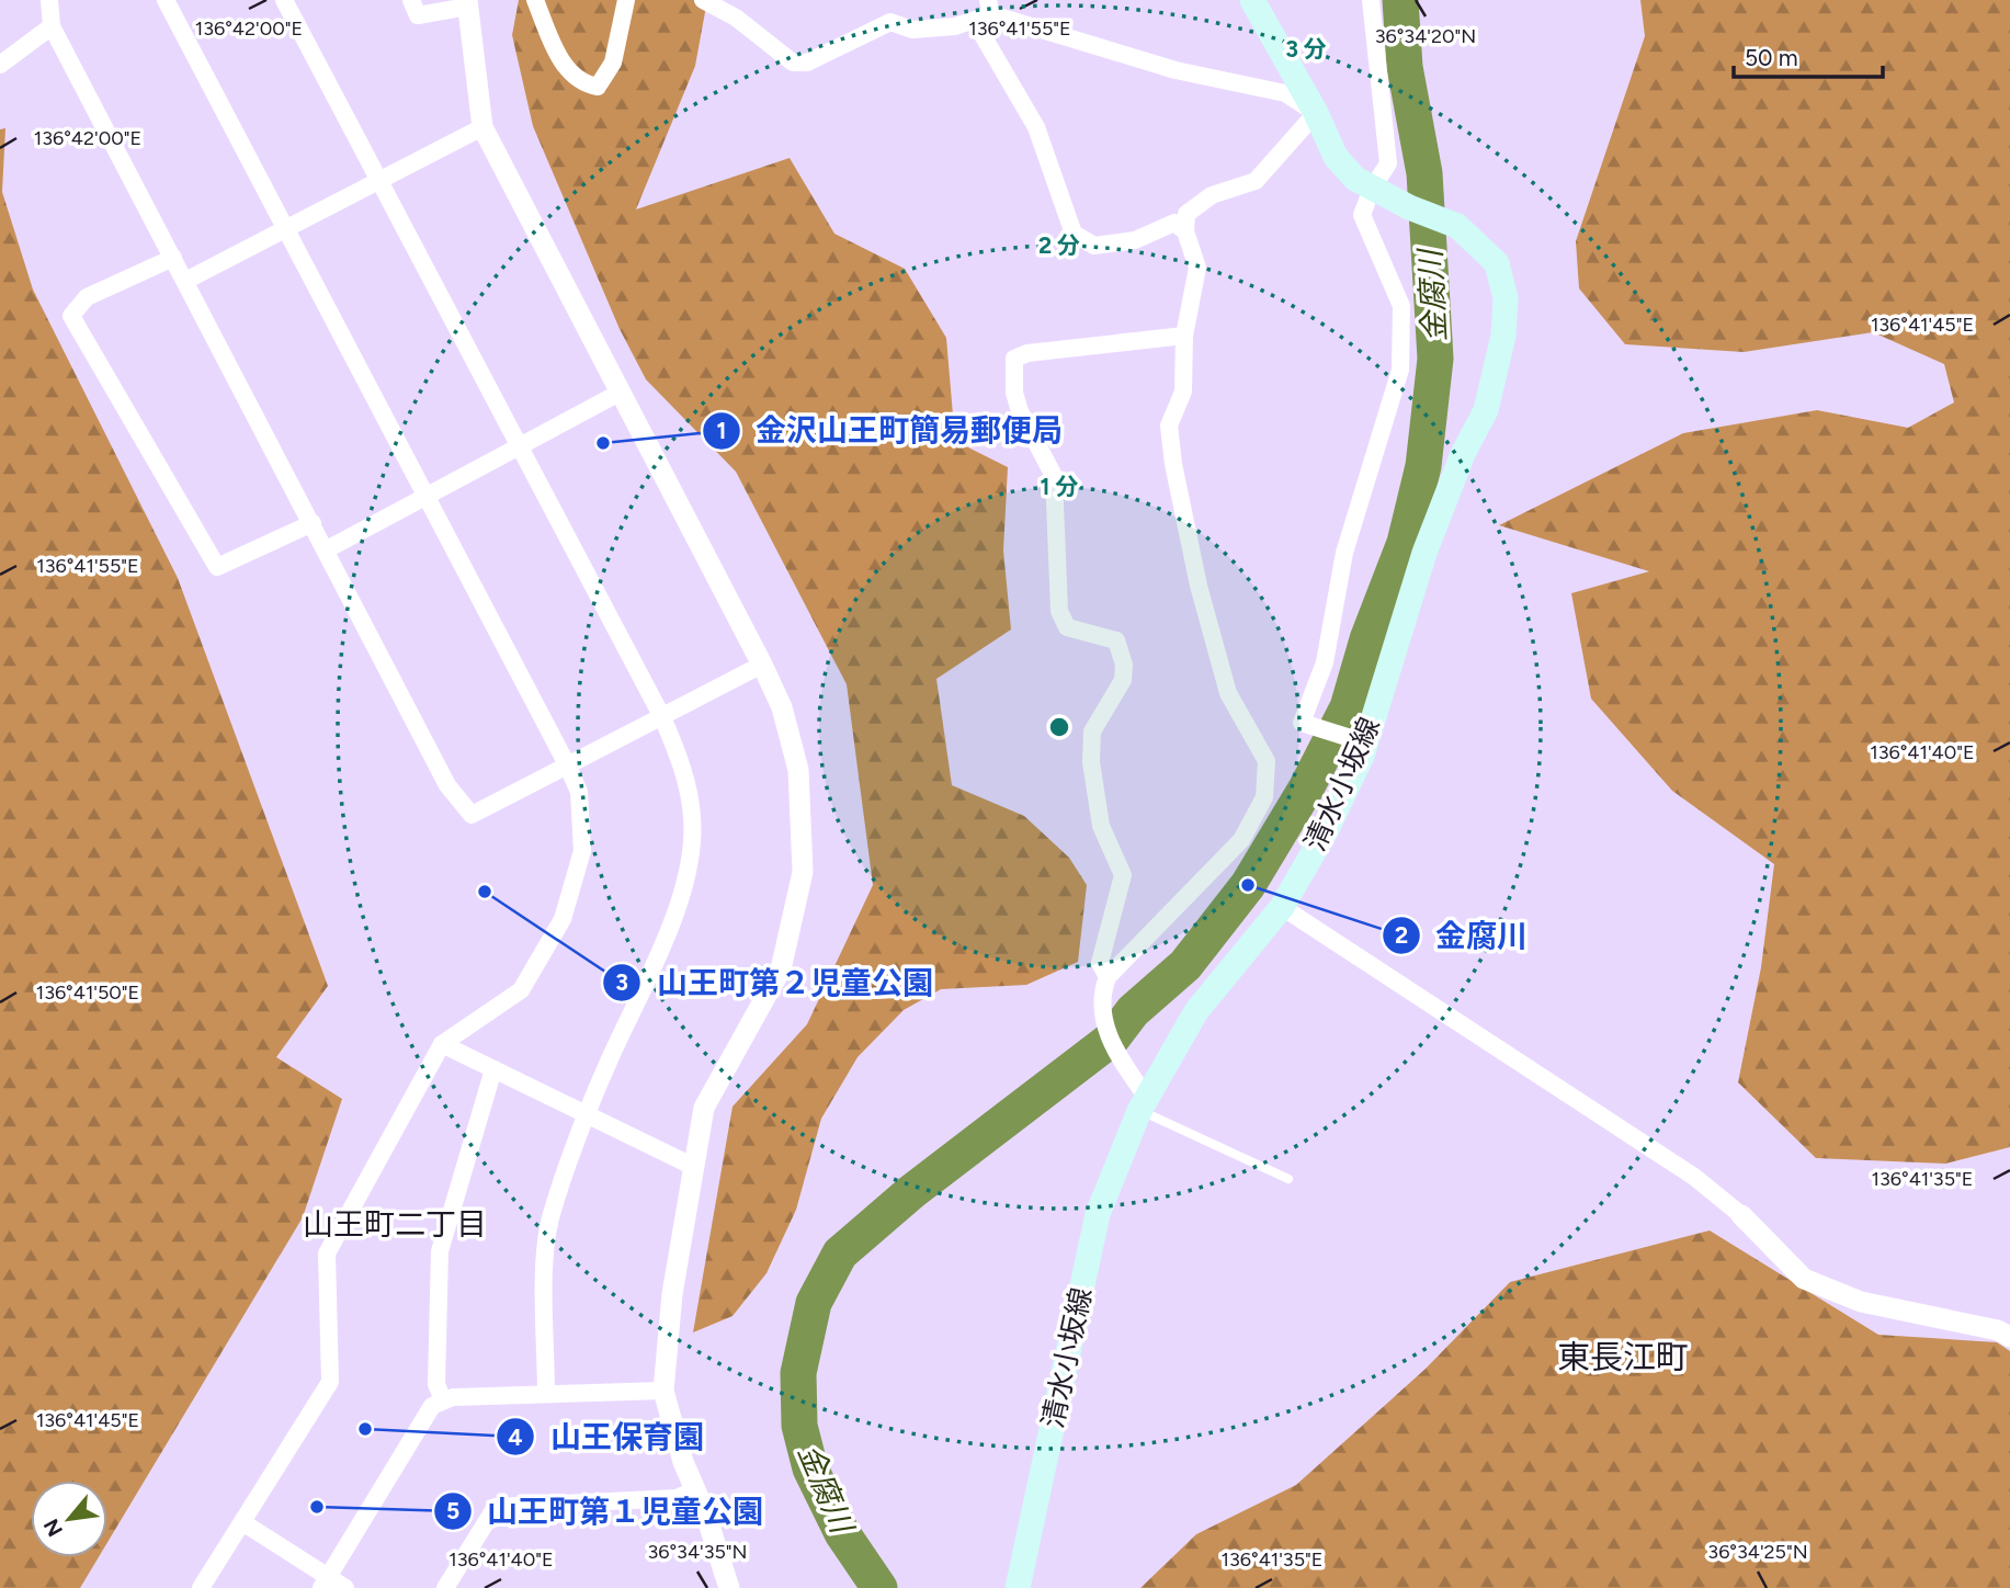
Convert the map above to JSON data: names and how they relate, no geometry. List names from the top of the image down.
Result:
{
  "streets": {
    "main road": ["清水小坂線"]
  },
  "districts": ["山王町二丁目", "東長江町"],
  "water": ["金腐川"],
  "places": [
    "金沢山王町簡易郵便局",
    "金腐川",
    "山王町第２児童公園",
    "山王保育園",
    "山王町第１児童公園"
  ],
  "scale_bar": "50 m",
  "north": "bottom left",
  "coordinates": [
    "136°42'00\"E",
    "136°41'55\"E",
    "36°34'20\"N",
    "136°41'45\"E",
    "136°41'40\"E",
    "136°41'50\"E",
    "136°41'35\"E",
    "36°34'35\"N",
    "36°34'25\"N"
  ],
  "rings": ["3 分", "2 分", "1 分"]
}
